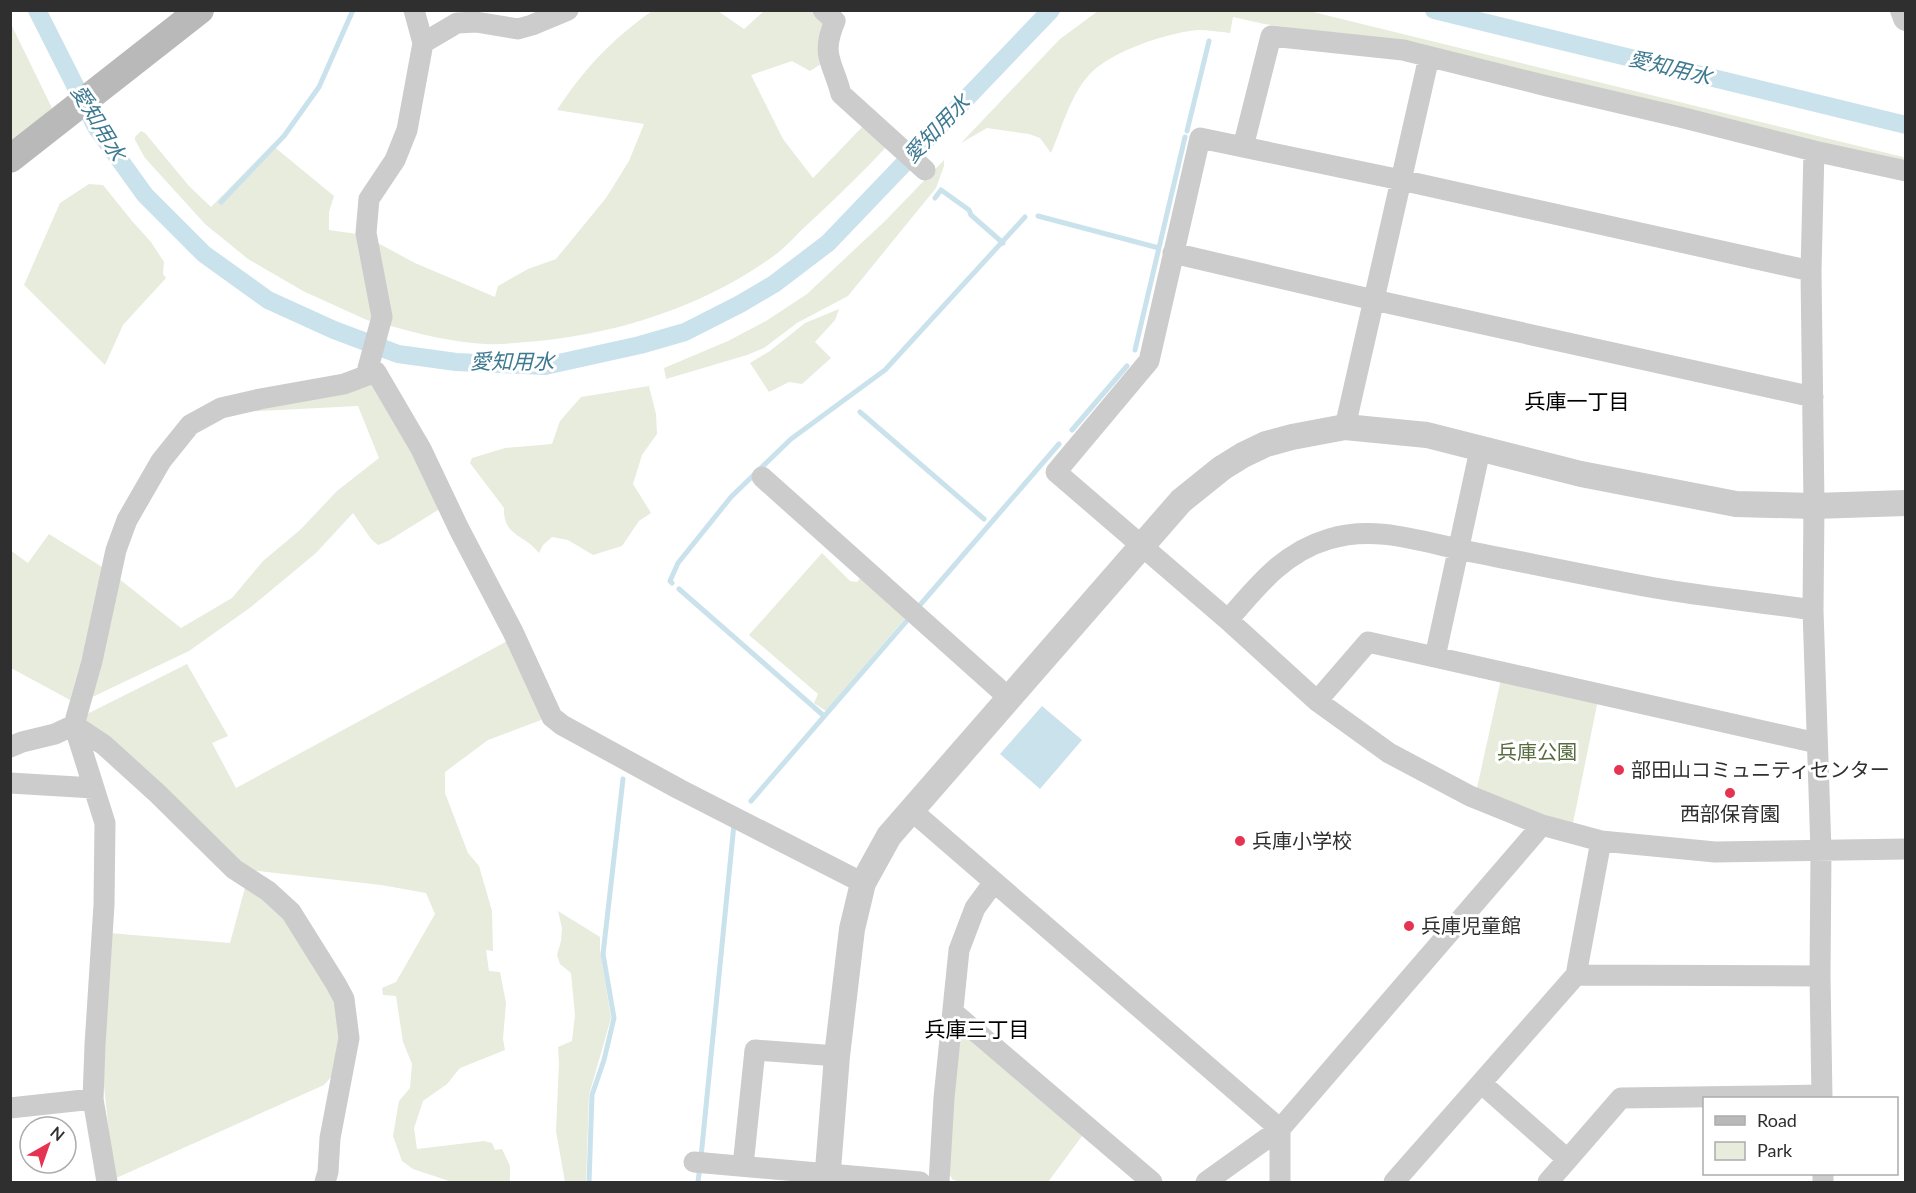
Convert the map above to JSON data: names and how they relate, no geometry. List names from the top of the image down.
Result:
{
  "districts": ["兵庫一丁目", "兵庫三丁目"],
  "water": ["愛知用水"],
  "parks": ["兵庫公園"],
  "places": [
    "部田山コミュニティセンター",
    "西部保育園",
    "兵庫小学校",
    "兵庫児童館"
  ],
  "legend": ["Road", "Park"],
  "north": "top right"
}
